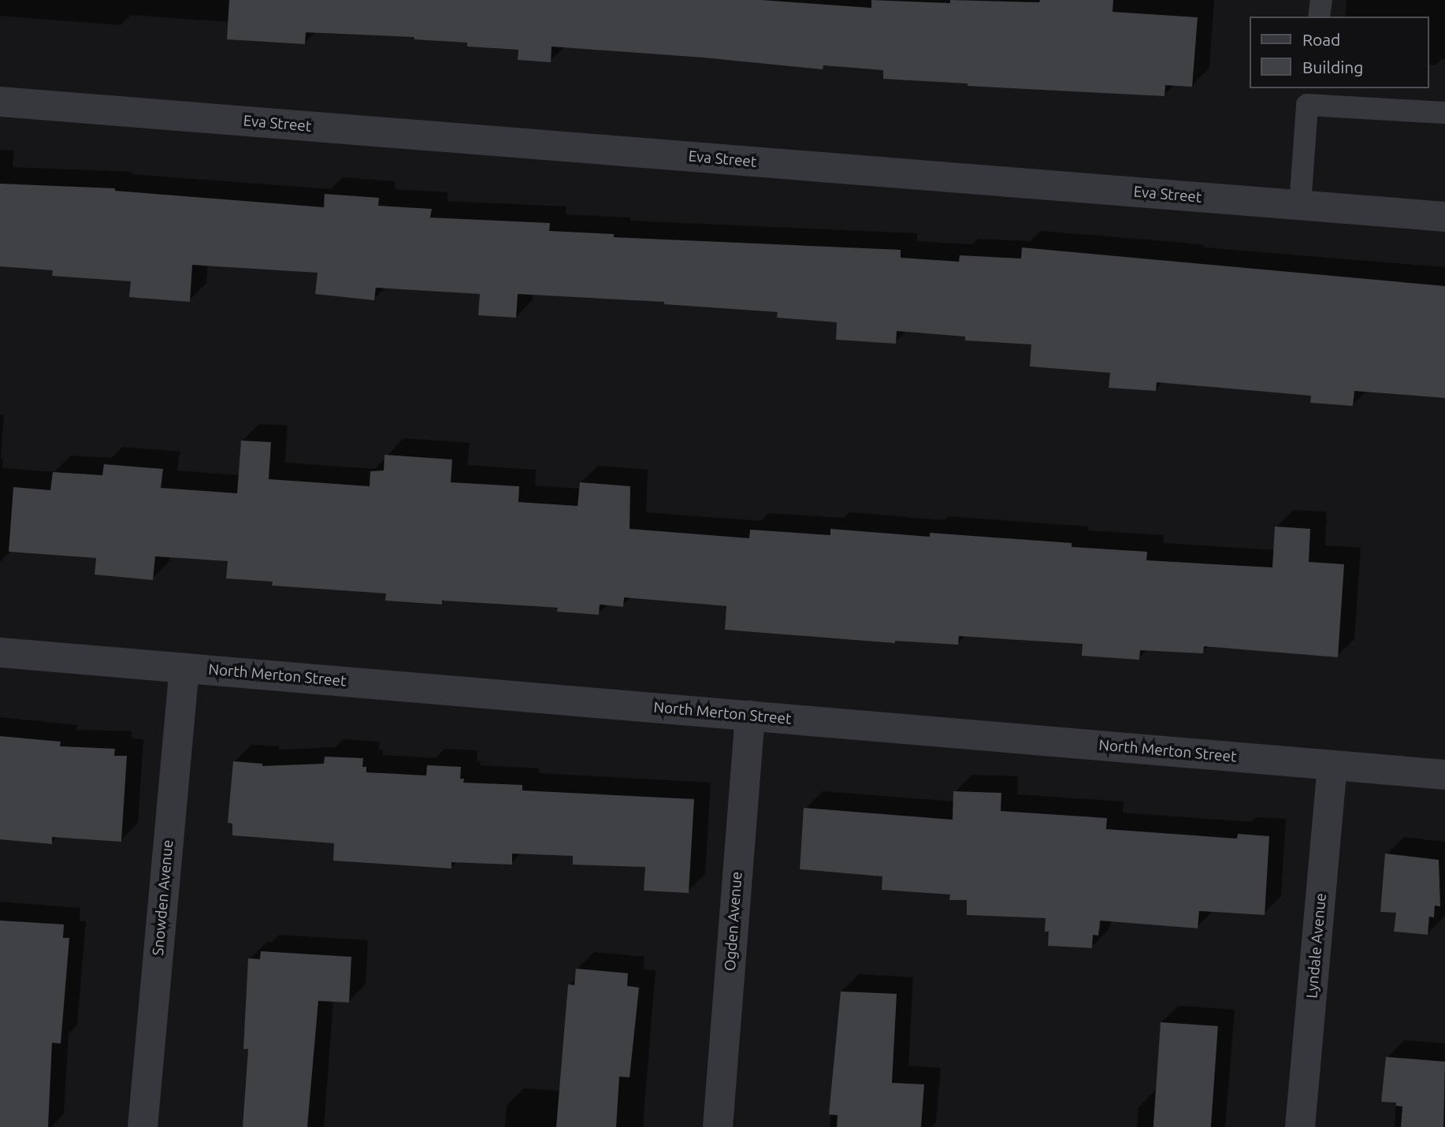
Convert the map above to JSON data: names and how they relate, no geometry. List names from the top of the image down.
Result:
{
  "streets": {
    "street": [
      "Eva Street",
      "North Merton Street",
      "Snowden Avenue",
      "Ogden Avenue",
      "Lyndale Avenue"
    ]
  },
  "crossings": [
    ["North Merton Street", "Snowden Avenue"],
    ["North Merton Street", "Ogden Avenue"],
    ["North Merton Street", "Lyndale Avenue"]
  ],
  "legend": ["Road", "Building"]
}
